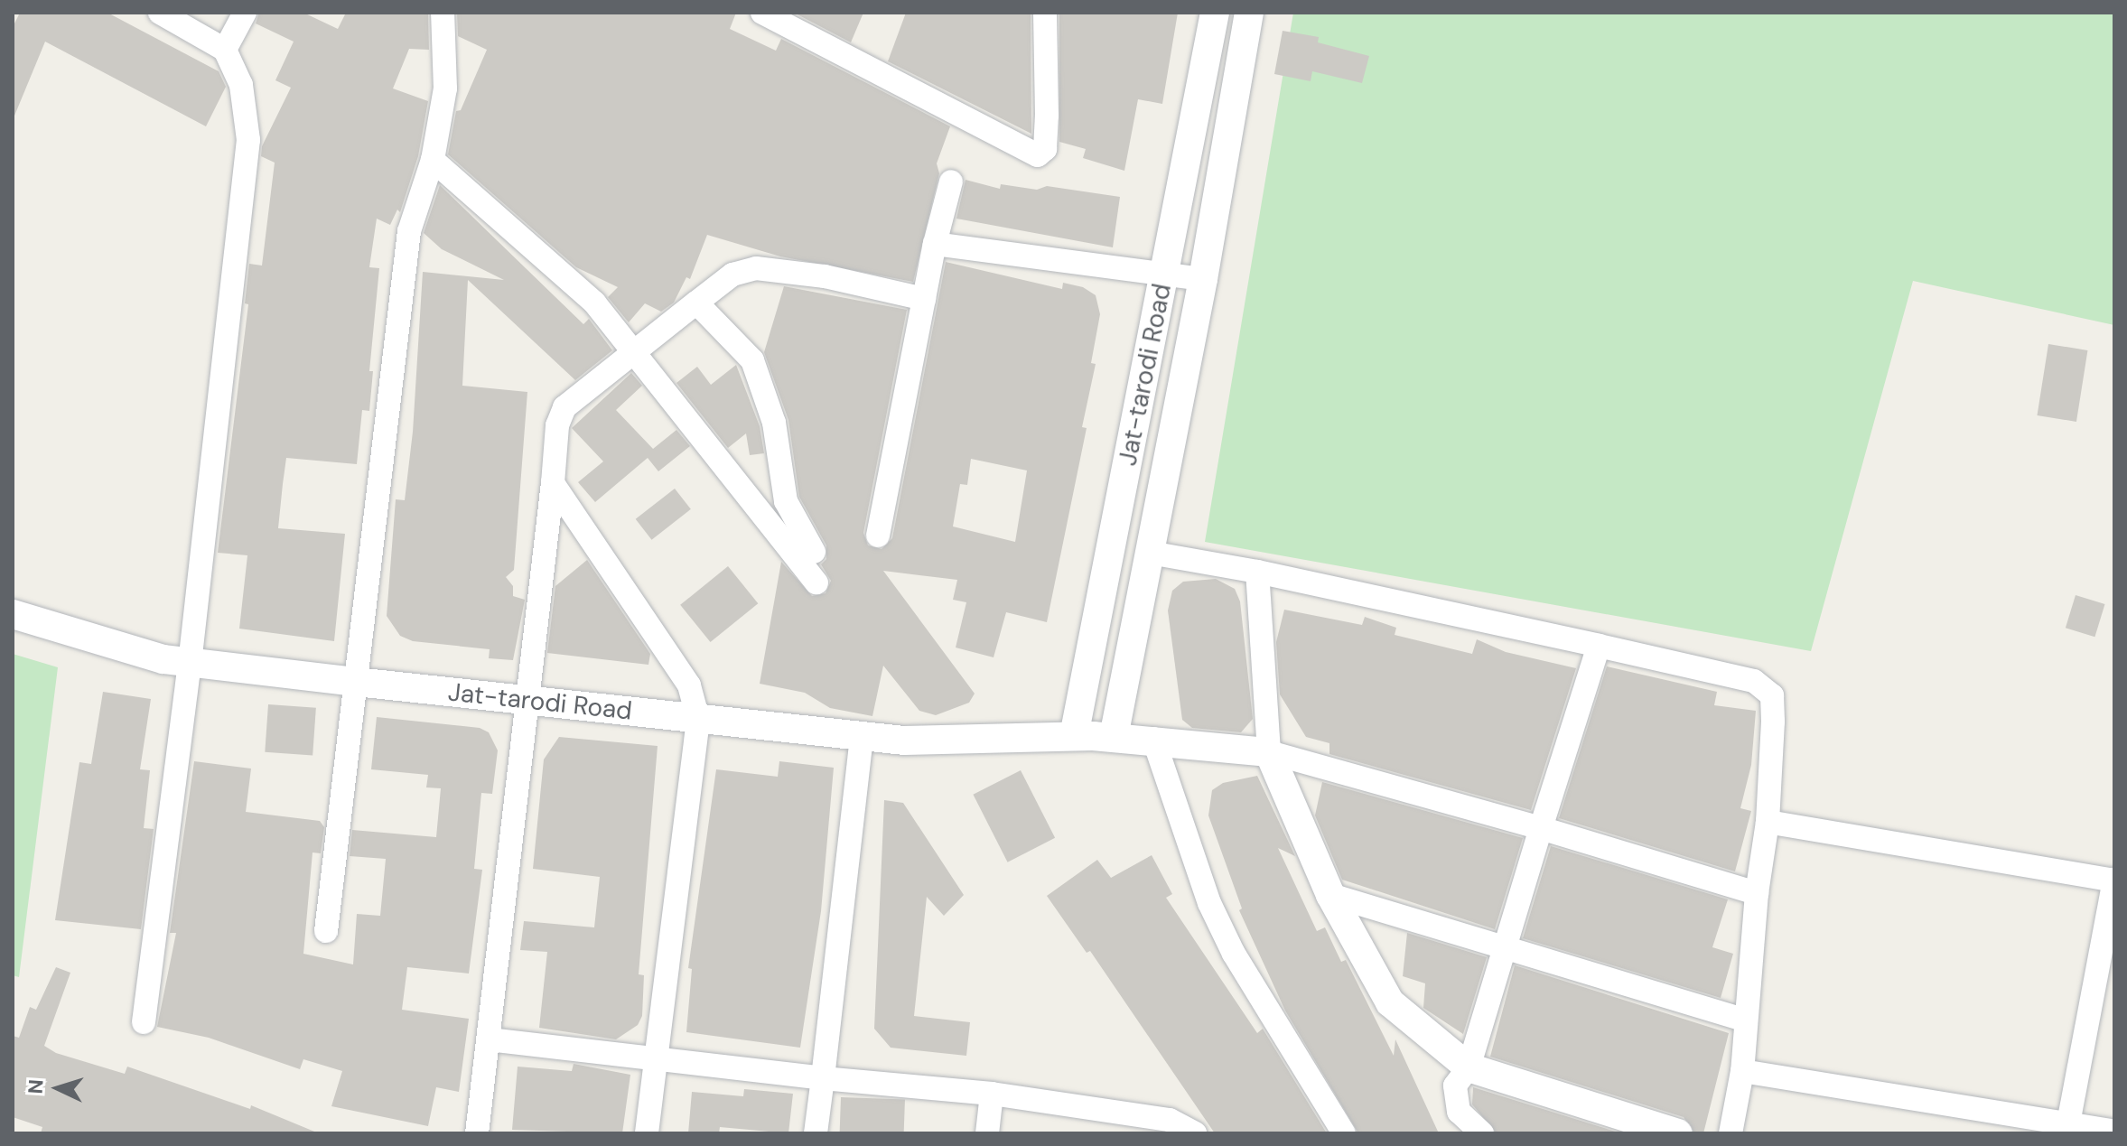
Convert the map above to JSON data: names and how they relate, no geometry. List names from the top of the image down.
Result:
{
  "streets": {
    "street": ["Jat-tarodi Road"]
  },
  "north": "left"
}
